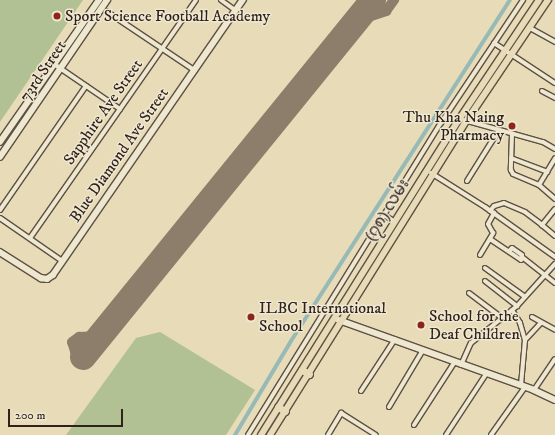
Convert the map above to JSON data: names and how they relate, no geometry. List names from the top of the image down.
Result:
{
  "streets": {
    "main road": ["(၇၈) လမ်း"],
    "street": ["73rd Street", "Sapphire Ave Street", "Blue Diamond Ave Street"]
  },
  "places": [
    "Sport Science Football Academy",
    "Thu Kha Naing Pharmacy",
    "ILBC International School",
    "School for the Deaf Children"
  ],
  "scale_bar": "200 m"
}
